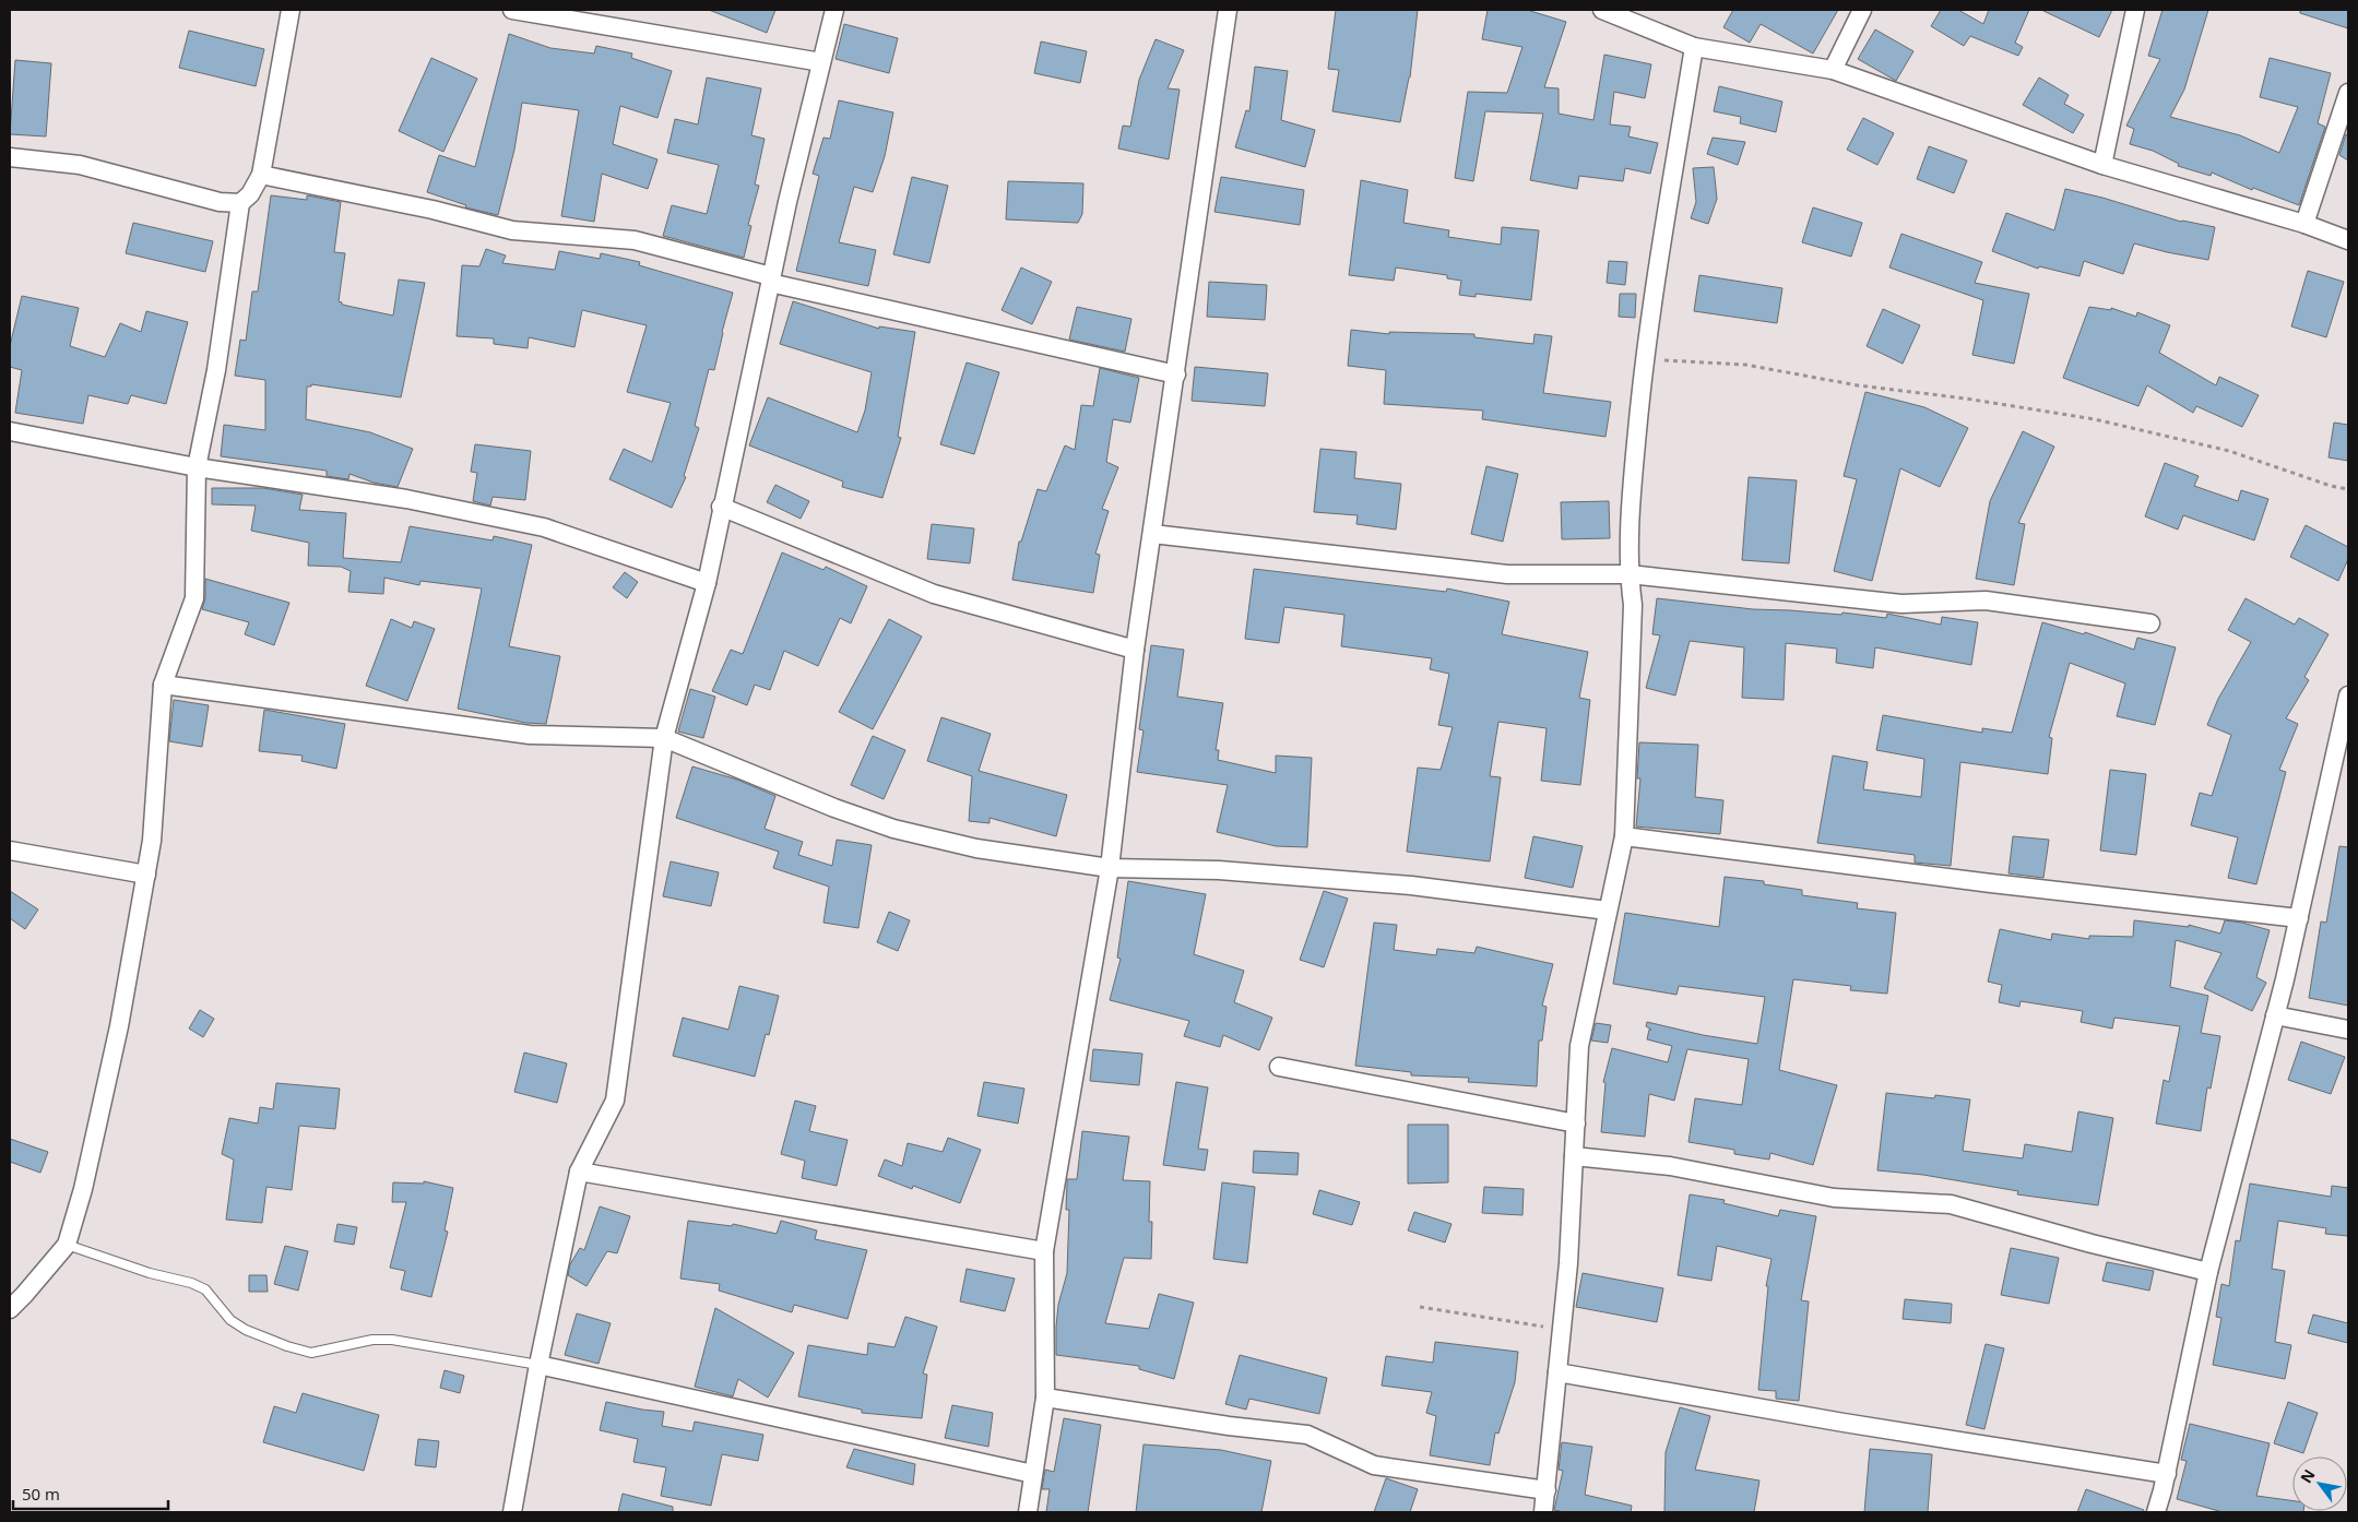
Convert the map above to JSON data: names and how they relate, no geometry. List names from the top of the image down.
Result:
{
  "scale_bar": "50 m",
  "north": "top left"
}
